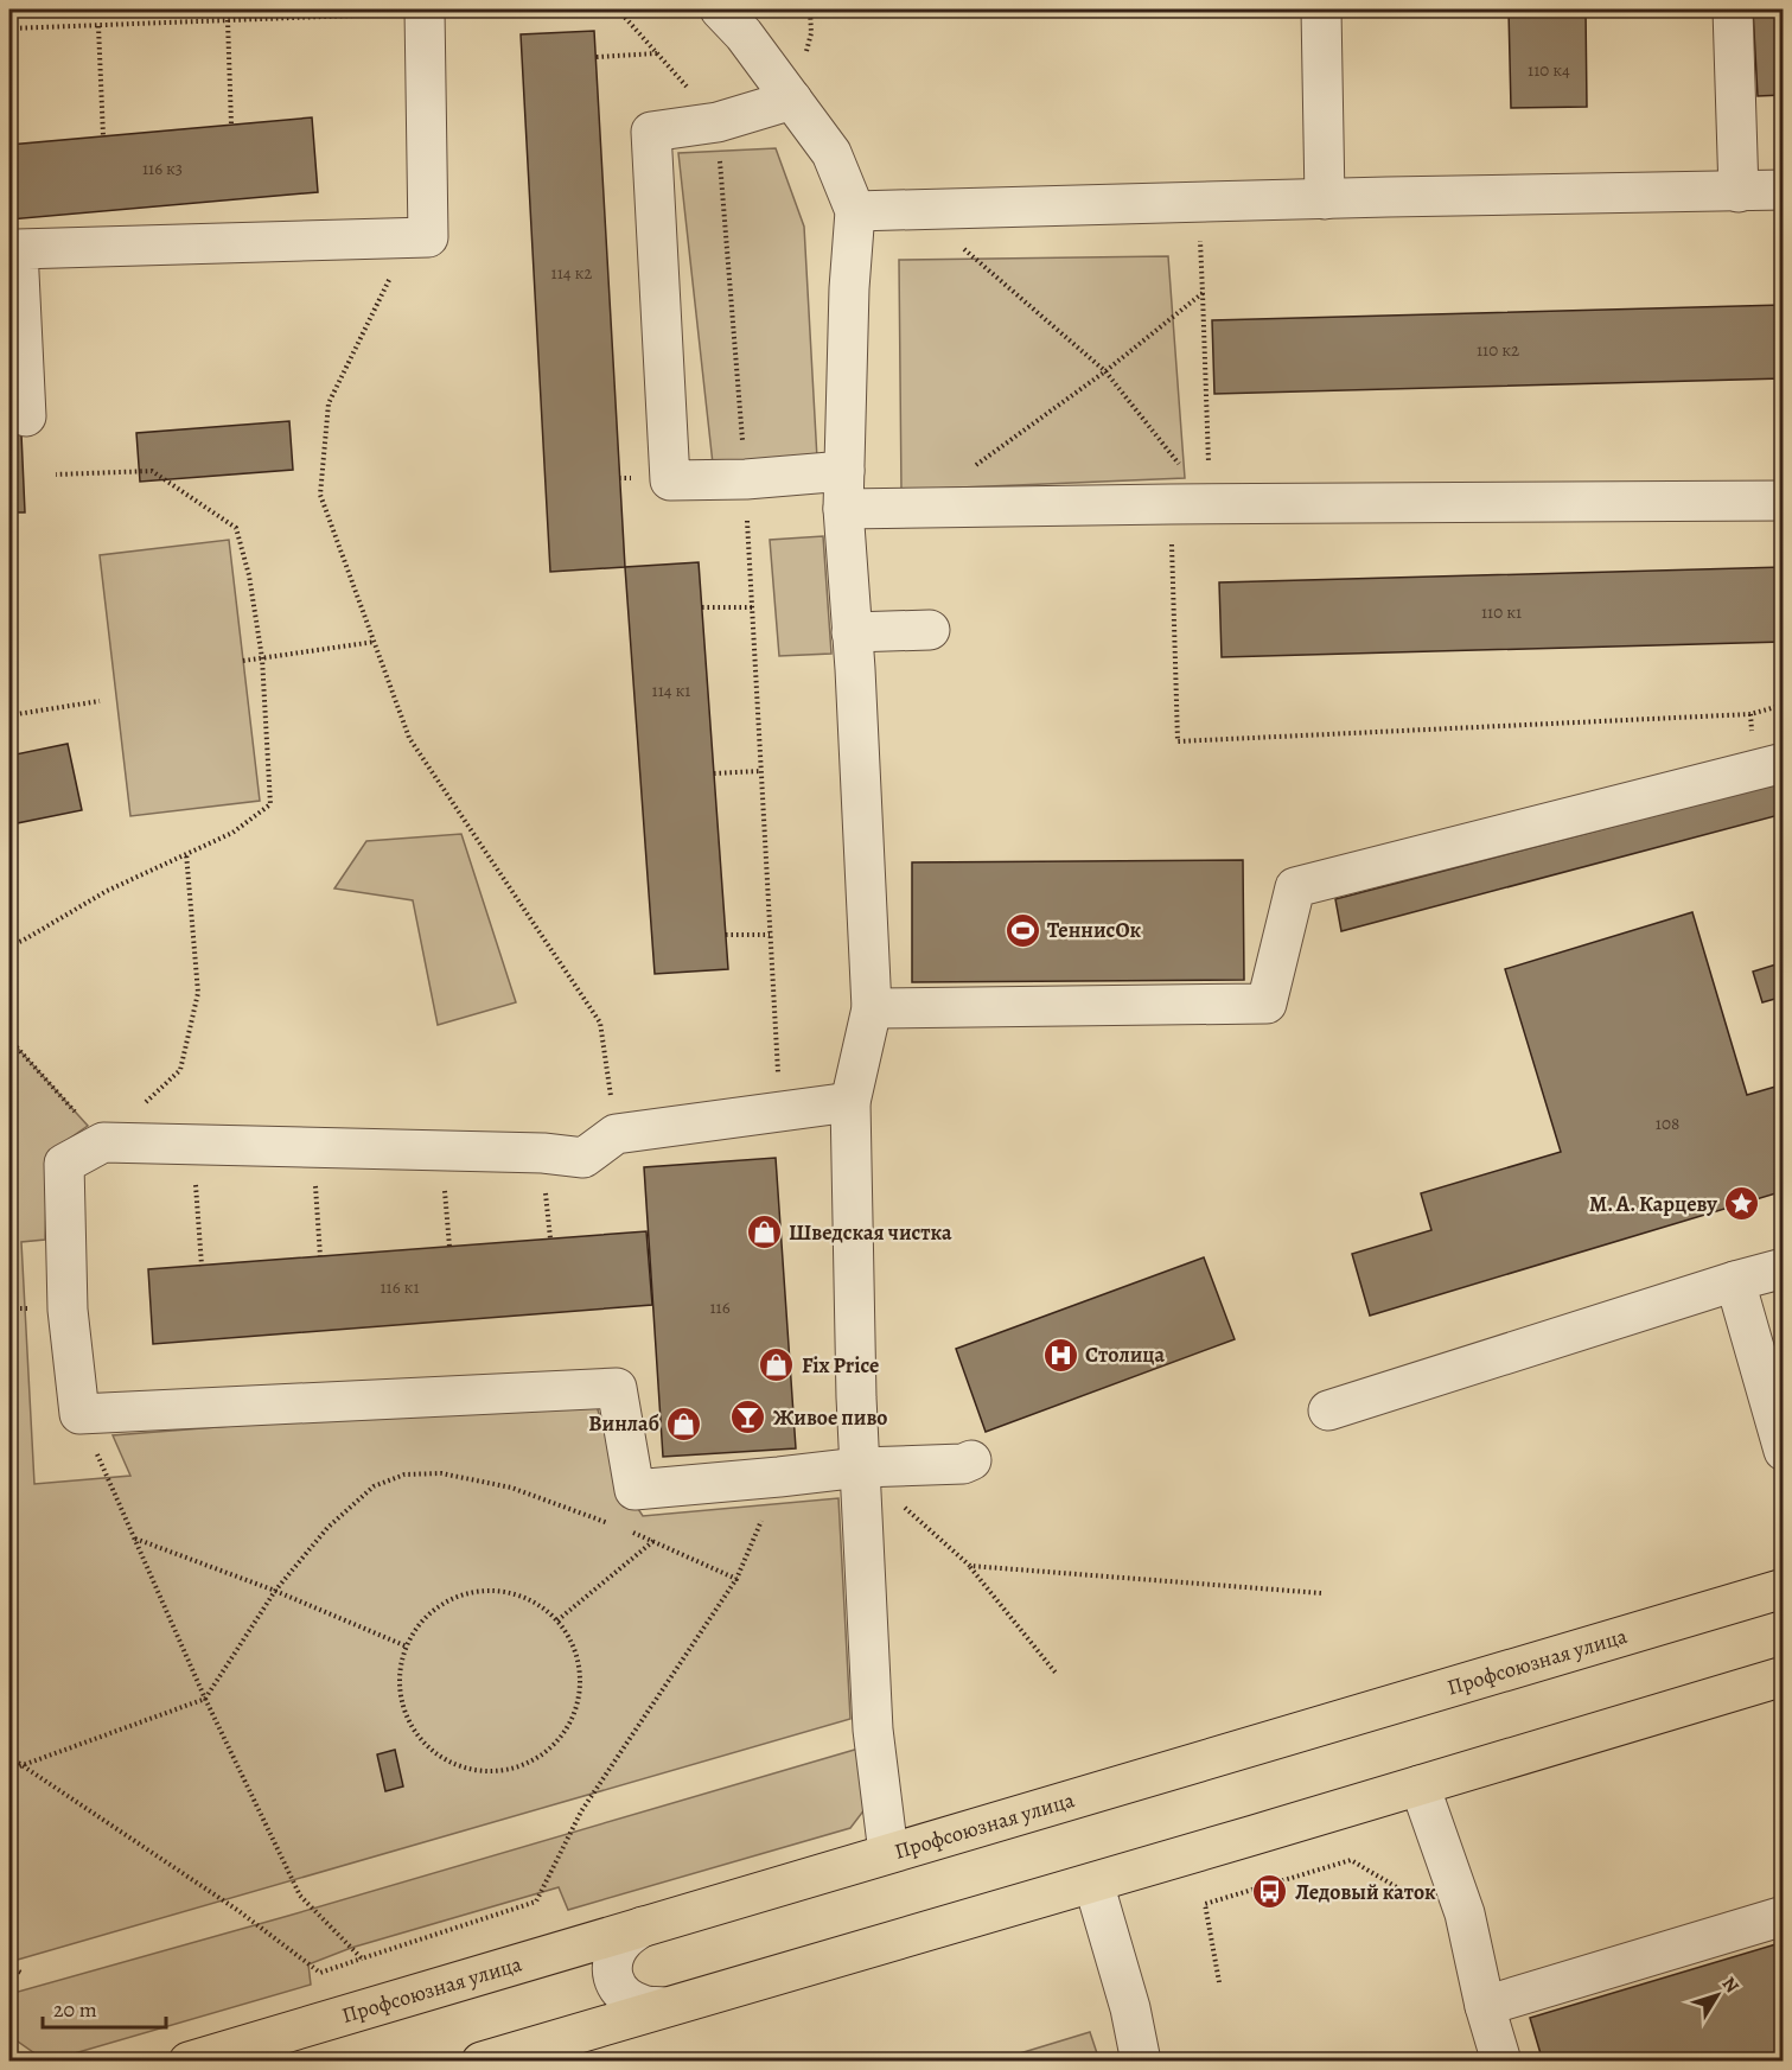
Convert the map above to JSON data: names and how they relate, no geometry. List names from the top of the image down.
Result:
{
  "streets": {
    "main road": ["Профсоюзная улица"]
  },
  "places": {
    "sports": ["ТеннисОк"],
    "place": ["М. А. Карцеву"],
    "shop": ["Шведская чистка", "Fix Price", "Винлаб"],
    "hospital": ["Столица"],
    "bar": ["Живое пиво"],
    "bus stop": ["Ледовый каток"]
  },
  "house_numbers": [
    "110 к4",
    "116 к3",
    "114 к2",
    "110 к2",
    "110 к1",
    "114 к1",
    "108",
    "116 к1",
    "116"
  ],
  "scale_bar": "20 m",
  "north": "top right"
}
